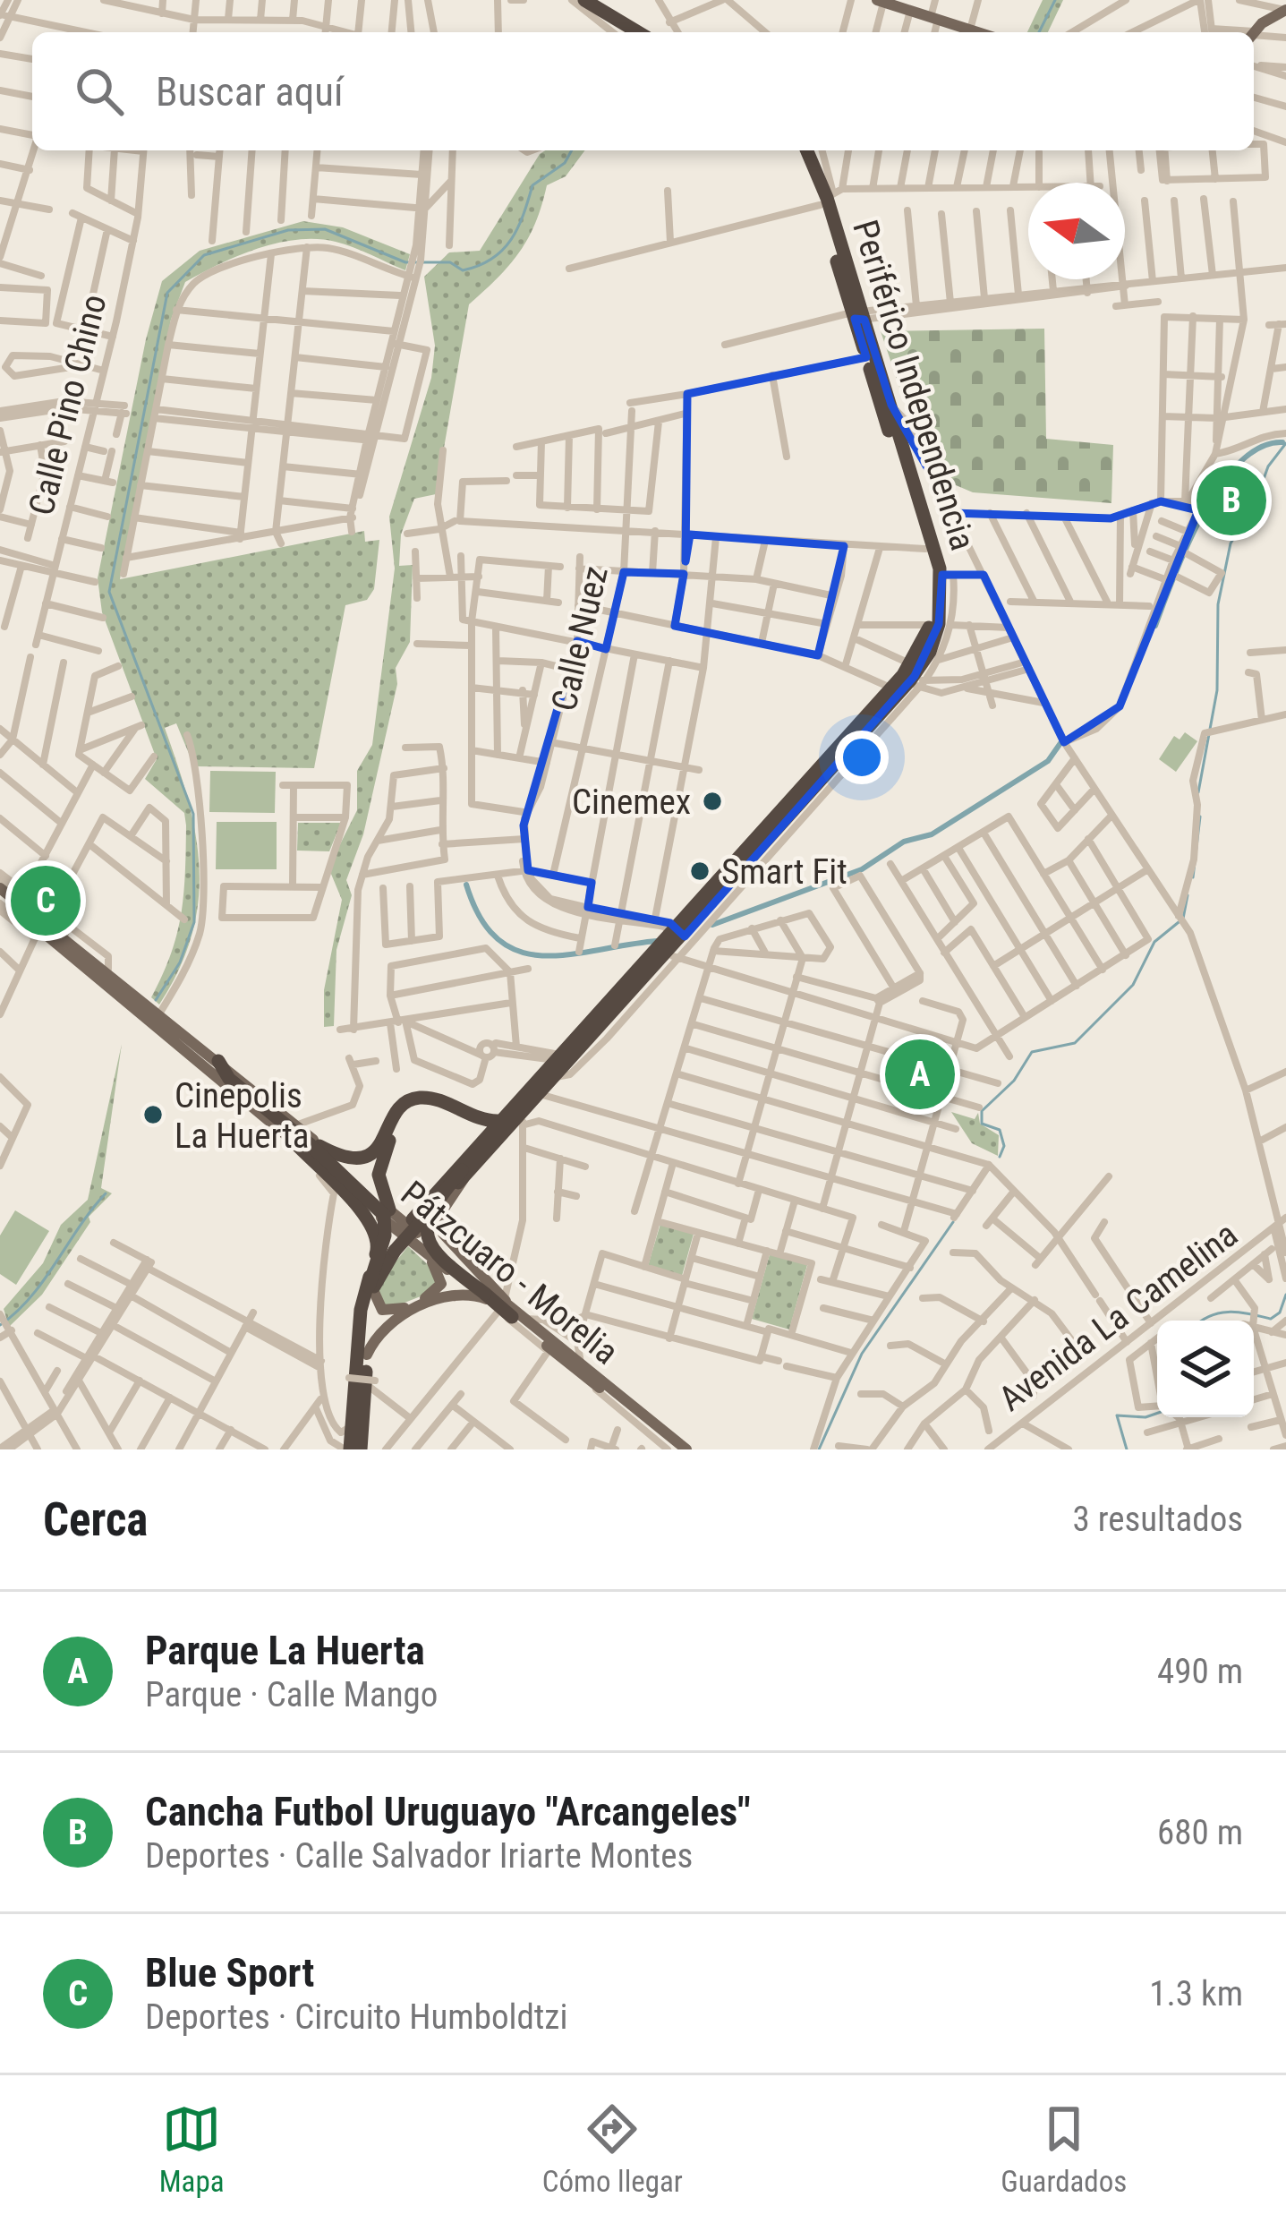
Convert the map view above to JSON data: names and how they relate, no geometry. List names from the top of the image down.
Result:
{
  "streets": {
    "highway": ["Periférico Independencia"],
    "main road": ["Pátzcuaro - Morelia"],
    "street": ["Calle Pino Chino", "Calle Nuez", "Avenida La Camelina"]
  },
  "places": ["Cinemex", "Smart Fit", "Cinepolis La Huerta"],
  "north": "left",
  "page": {
    "search": "Buscar aquí",
    "pins": ["B", "C", "A"],
    "heading": ["Cerca", "3 resultados"],
    "list": [
      {
        "mark": "A",
        "name": "Parque La Huerta",
        "note": "Parque · Calle Mango",
        "value": "490 m"
      },
      {
        "mark": "B",
        "name": "Cancha Futbol Uruguayo \"Arcangeles\"",
        "note": "Deportes · Calle Salvador Iriarte Montes",
        "value": "680 m"
      },
      {
        "mark": "C",
        "name": "Blue Sport",
        "note": "Deportes · Circuito Humboldtzi",
        "value": "1.3 km"
      }
    ],
    "nav": ["Mapa", "Cómo llegar", "Guardados"]
  }
}
